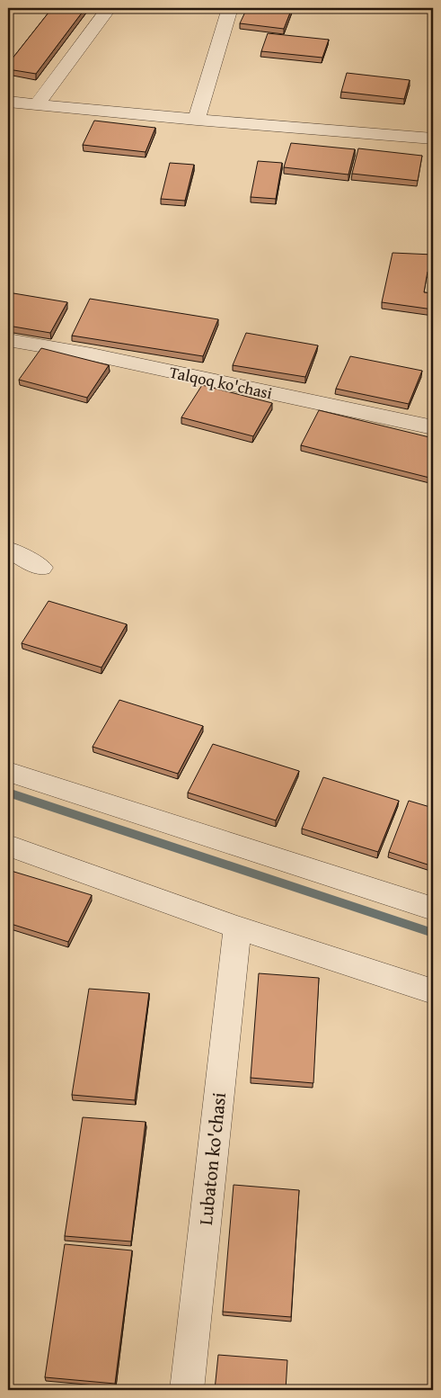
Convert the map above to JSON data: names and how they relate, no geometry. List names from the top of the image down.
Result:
{
  "streets": {
    "street": ["Talqoq ko'chasi", "Lubaton ko'chasi"]
  }
}
